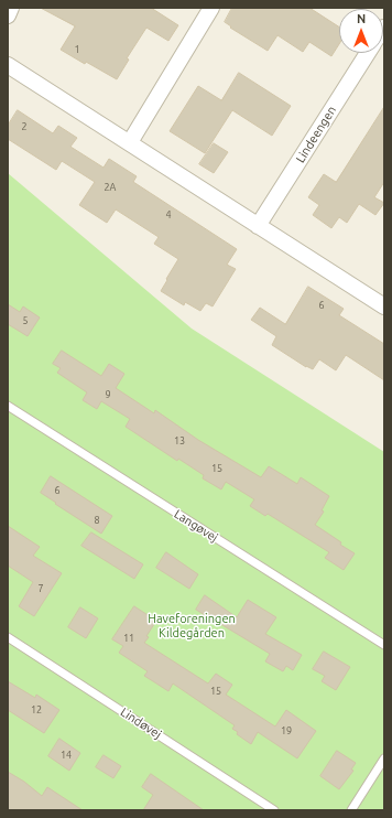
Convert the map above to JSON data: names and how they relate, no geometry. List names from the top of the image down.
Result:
{
  "streets": {
    "street": ["Lindeengen"],
    "lane": ["Langøvej", "Lindøvej"]
  },
  "parks": ["Haveforeningen Kildegården"],
  "house_numbers": [
    "1",
    "2",
    "2A",
    "4",
    "6",
    "5",
    "9",
    "13",
    "15",
    "6",
    "8",
    "7",
    "11",
    "15",
    "12",
    "19",
    "14"
  ],
  "north": "top"
}
